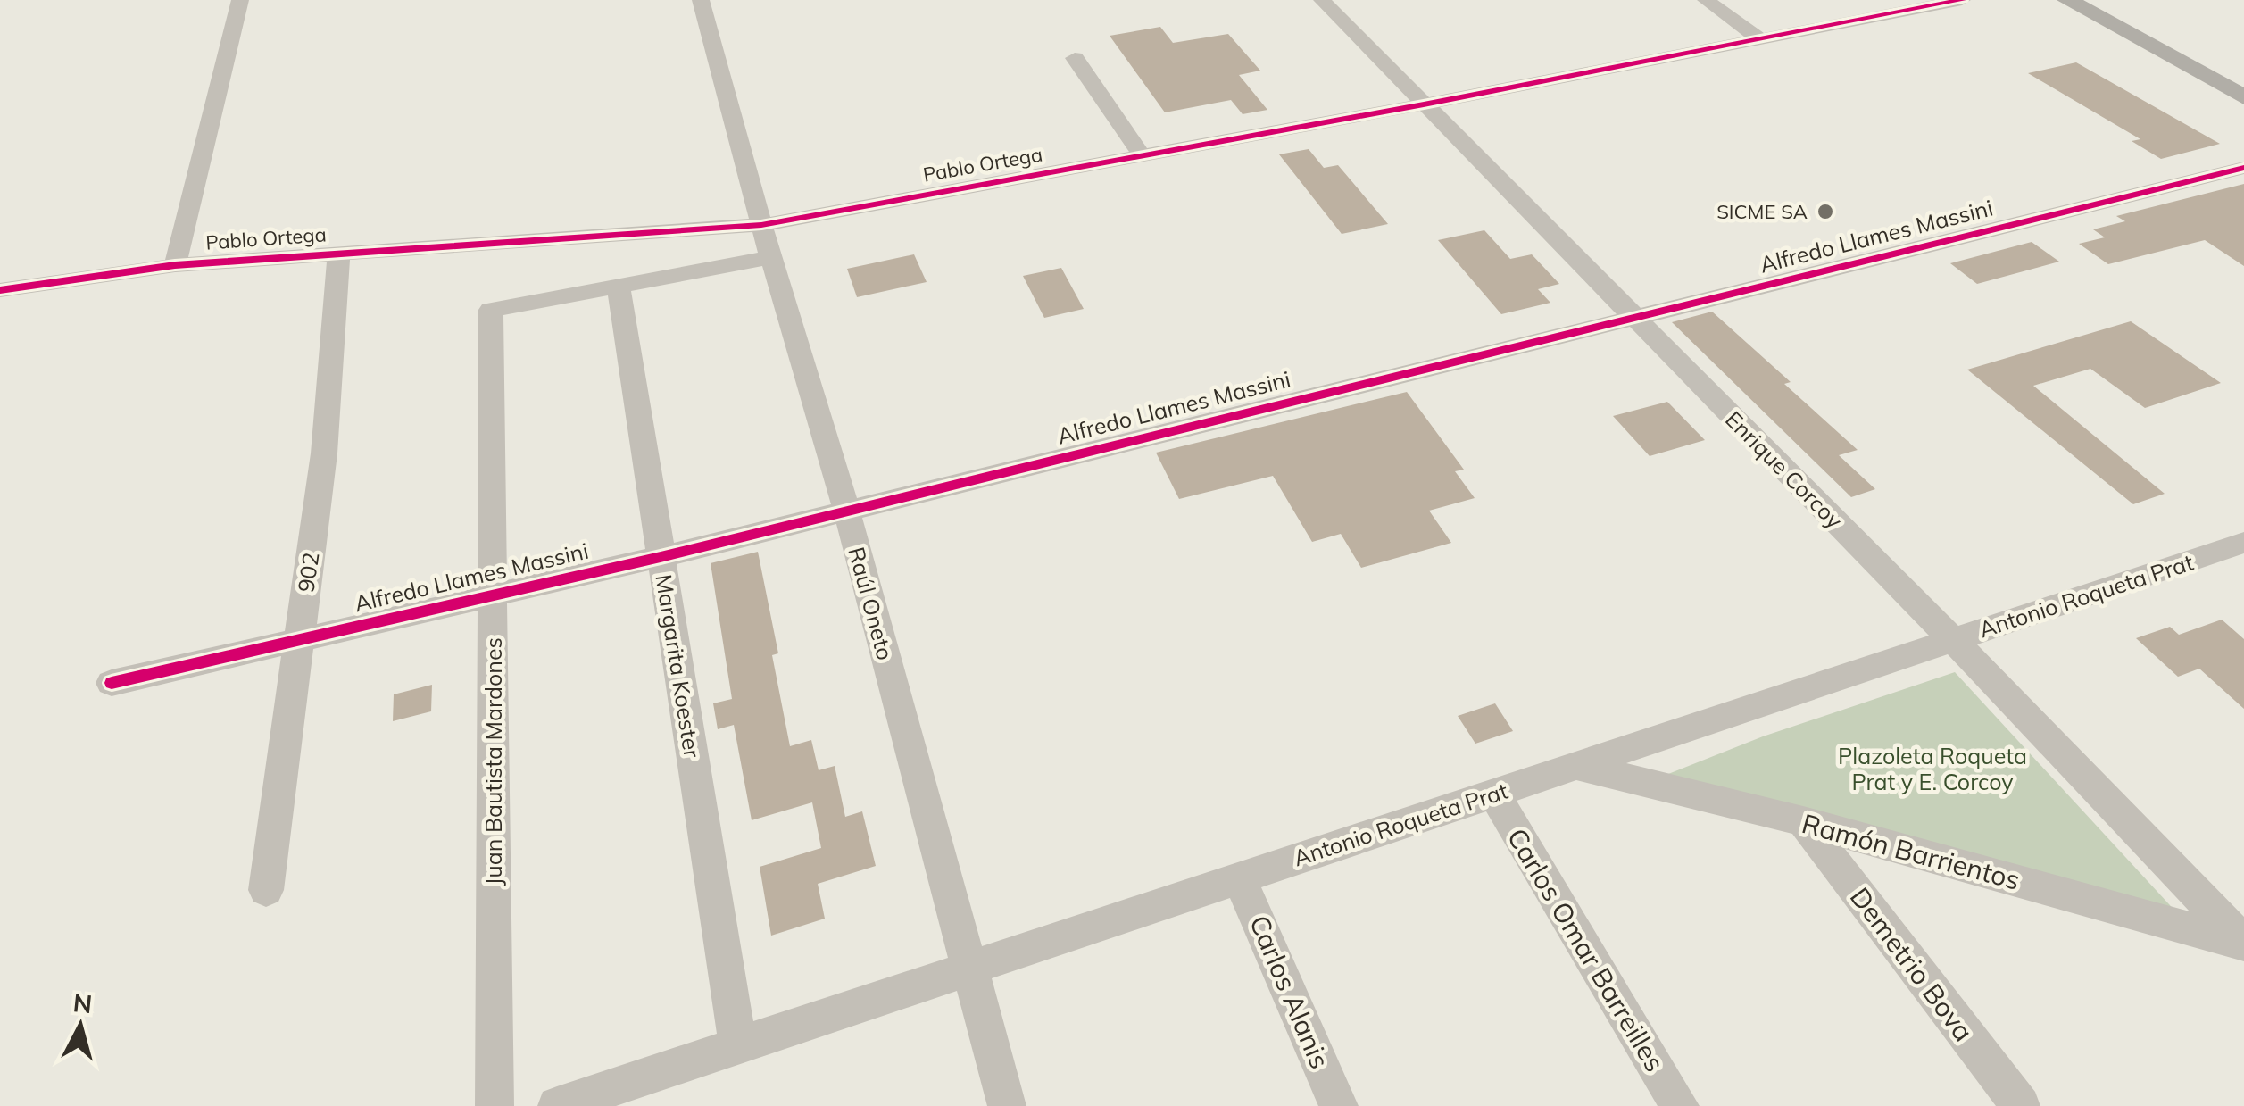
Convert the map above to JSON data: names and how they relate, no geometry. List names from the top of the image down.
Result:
{
  "streets": {
    "street": [
      "Pablo Ortega",
      "Alfredo Llames Massini",
      "Enrique Corcoy",
      "902",
      "Antonio Roqueta Prat",
      "Raúl Oneto",
      "Margarita Koester",
      "Juan Bautista Mardones",
      "Ramón Barrientos",
      "Carlos Omar Barreilles",
      "Demetrio Bova",
      "Carlos Alanis"
    ]
  },
  "crossings": [
    ["Pablo Ortega", "Enrique Corcoy"],
    ["Pablo Ortega", "902"],
    ["Pablo Ortega", "Raúl Oneto"],
    ["Alfredo Llames Massini", "Enrique Corcoy"],
    ["Alfredo Llames Massini", "902"],
    ["Alfredo Llames Massini", "Raúl Oneto"],
    ["Alfredo Llames Massini", "Margarita Koester"],
    ["Alfredo Llames Massini", "Juan Bautista Mardones"],
    ["Enrique Corcoy", "Antonio Roqueta Prat"],
    ["Enrique Corcoy", "Ramón Barrientos"],
    ["Antonio Roqueta Prat", "Raúl Oneto"],
    ["Antonio Roqueta Prat", "Margarita Koester"],
    ["Antonio Roqueta Prat", "Ramón Barrientos"],
    ["Antonio Roqueta Prat", "Carlos Omar Barreilles"],
    ["Antonio Roqueta Prat", "Carlos Alanis"],
    ["Margarita Koester", "Juan Bautista Mardones"],
    ["Ramón Barrientos", "Demetrio Bova"]
  ],
  "parks": ["Plazoleta Roqueta Prat y E. Corcoy"],
  "places": ["SICME SA"],
  "north": "top"
}
